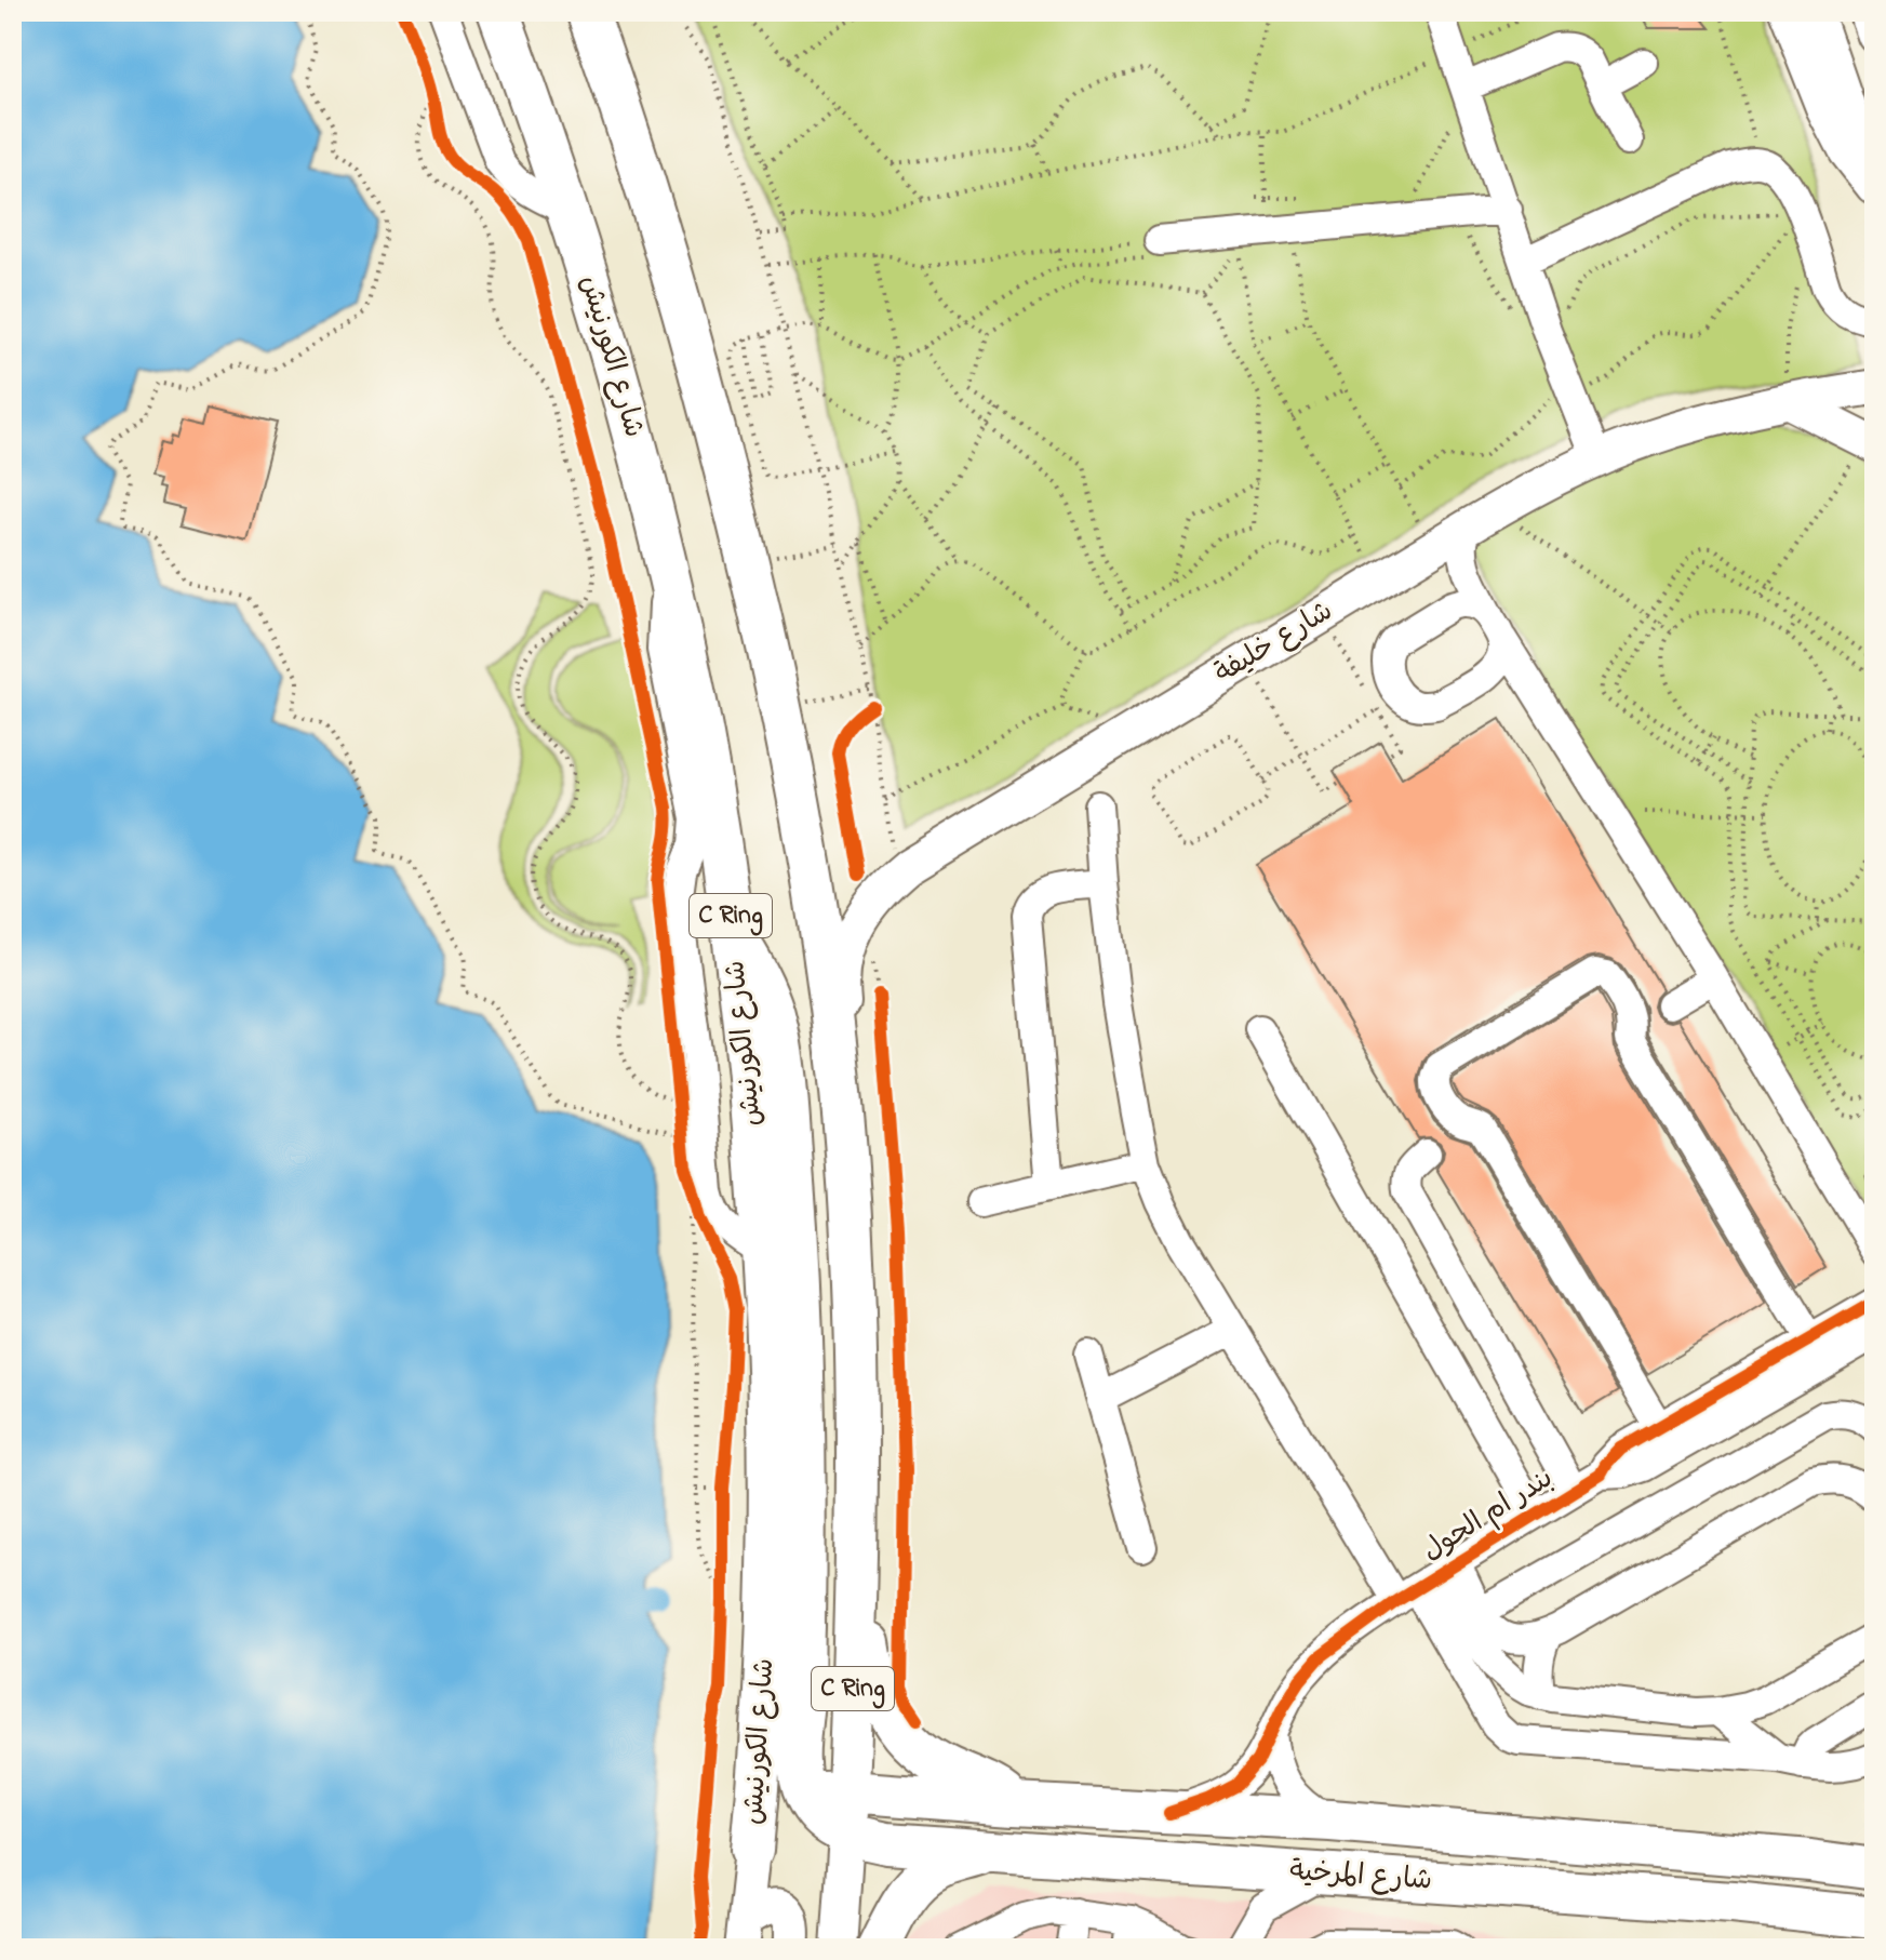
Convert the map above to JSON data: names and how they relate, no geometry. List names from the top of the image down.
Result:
{
  "streets": {
    "highway": ["شارع الكورنيش", "C Ring", "شارع المرخية"],
    "main road": ["شارع خليفة"],
    "street": ["بندر ام الحول"]
  },
  "crossings": [
    ["شارع خليفة", "C Ring"],
    ["C Ring", "شارع المرخية"],
    ["بندر ام الحول", "شارع المرخية"]
  ]
}
